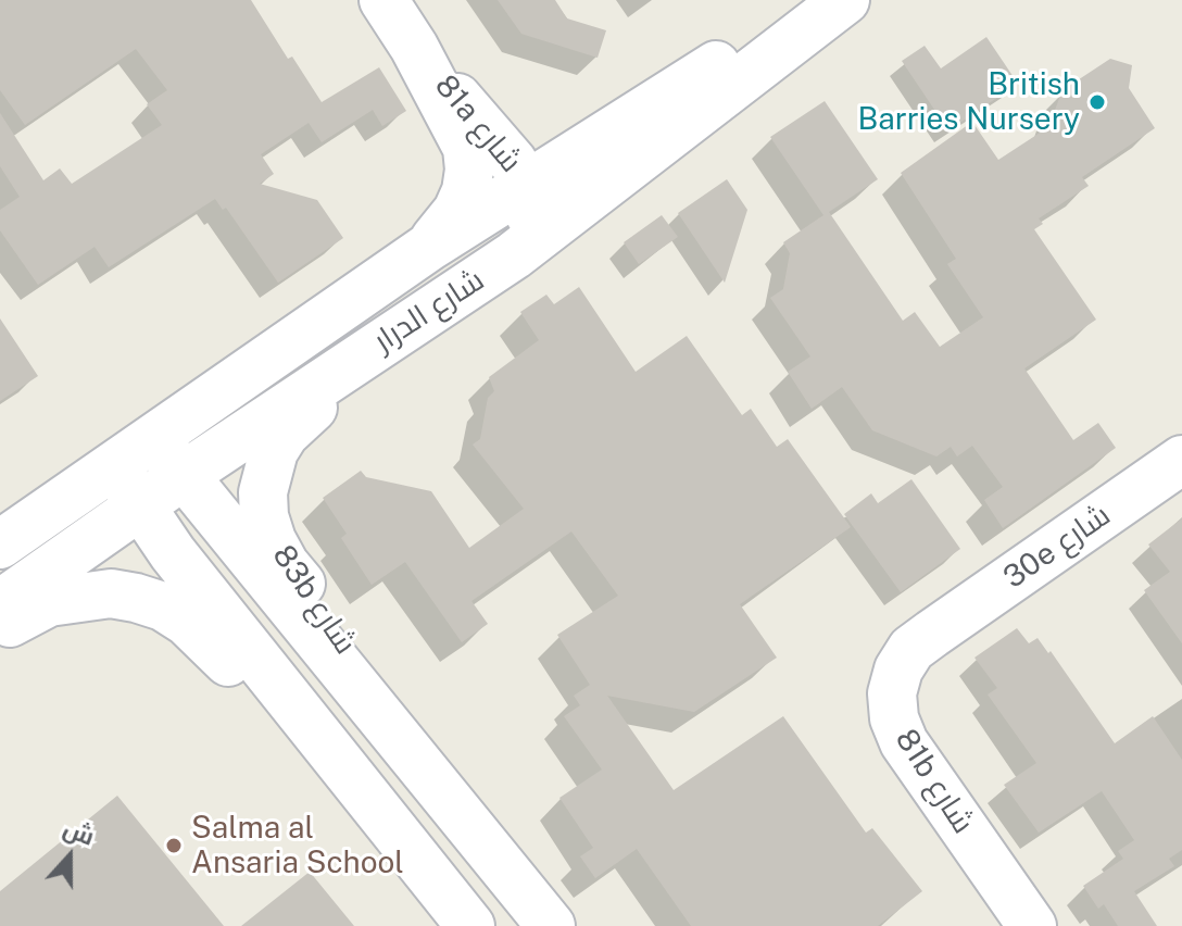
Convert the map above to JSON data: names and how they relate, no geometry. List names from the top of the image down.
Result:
{
  "streets": {
    "street": [
      "81a شارع",
      "شارع الدرار",
      "30e شارع",
      "83b شارع",
      "81b شارع"
    ]
  },
  "crossings": [
    ["81a شارع", "شارع الدرار"],
    ["شارع الدرار", "83b شارع"],
    ["30e شارع", "81b شارع"]
  ],
  "places": ["British Barries Nursery", "Salma al Ansaria School"],
  "north": "top"
}
